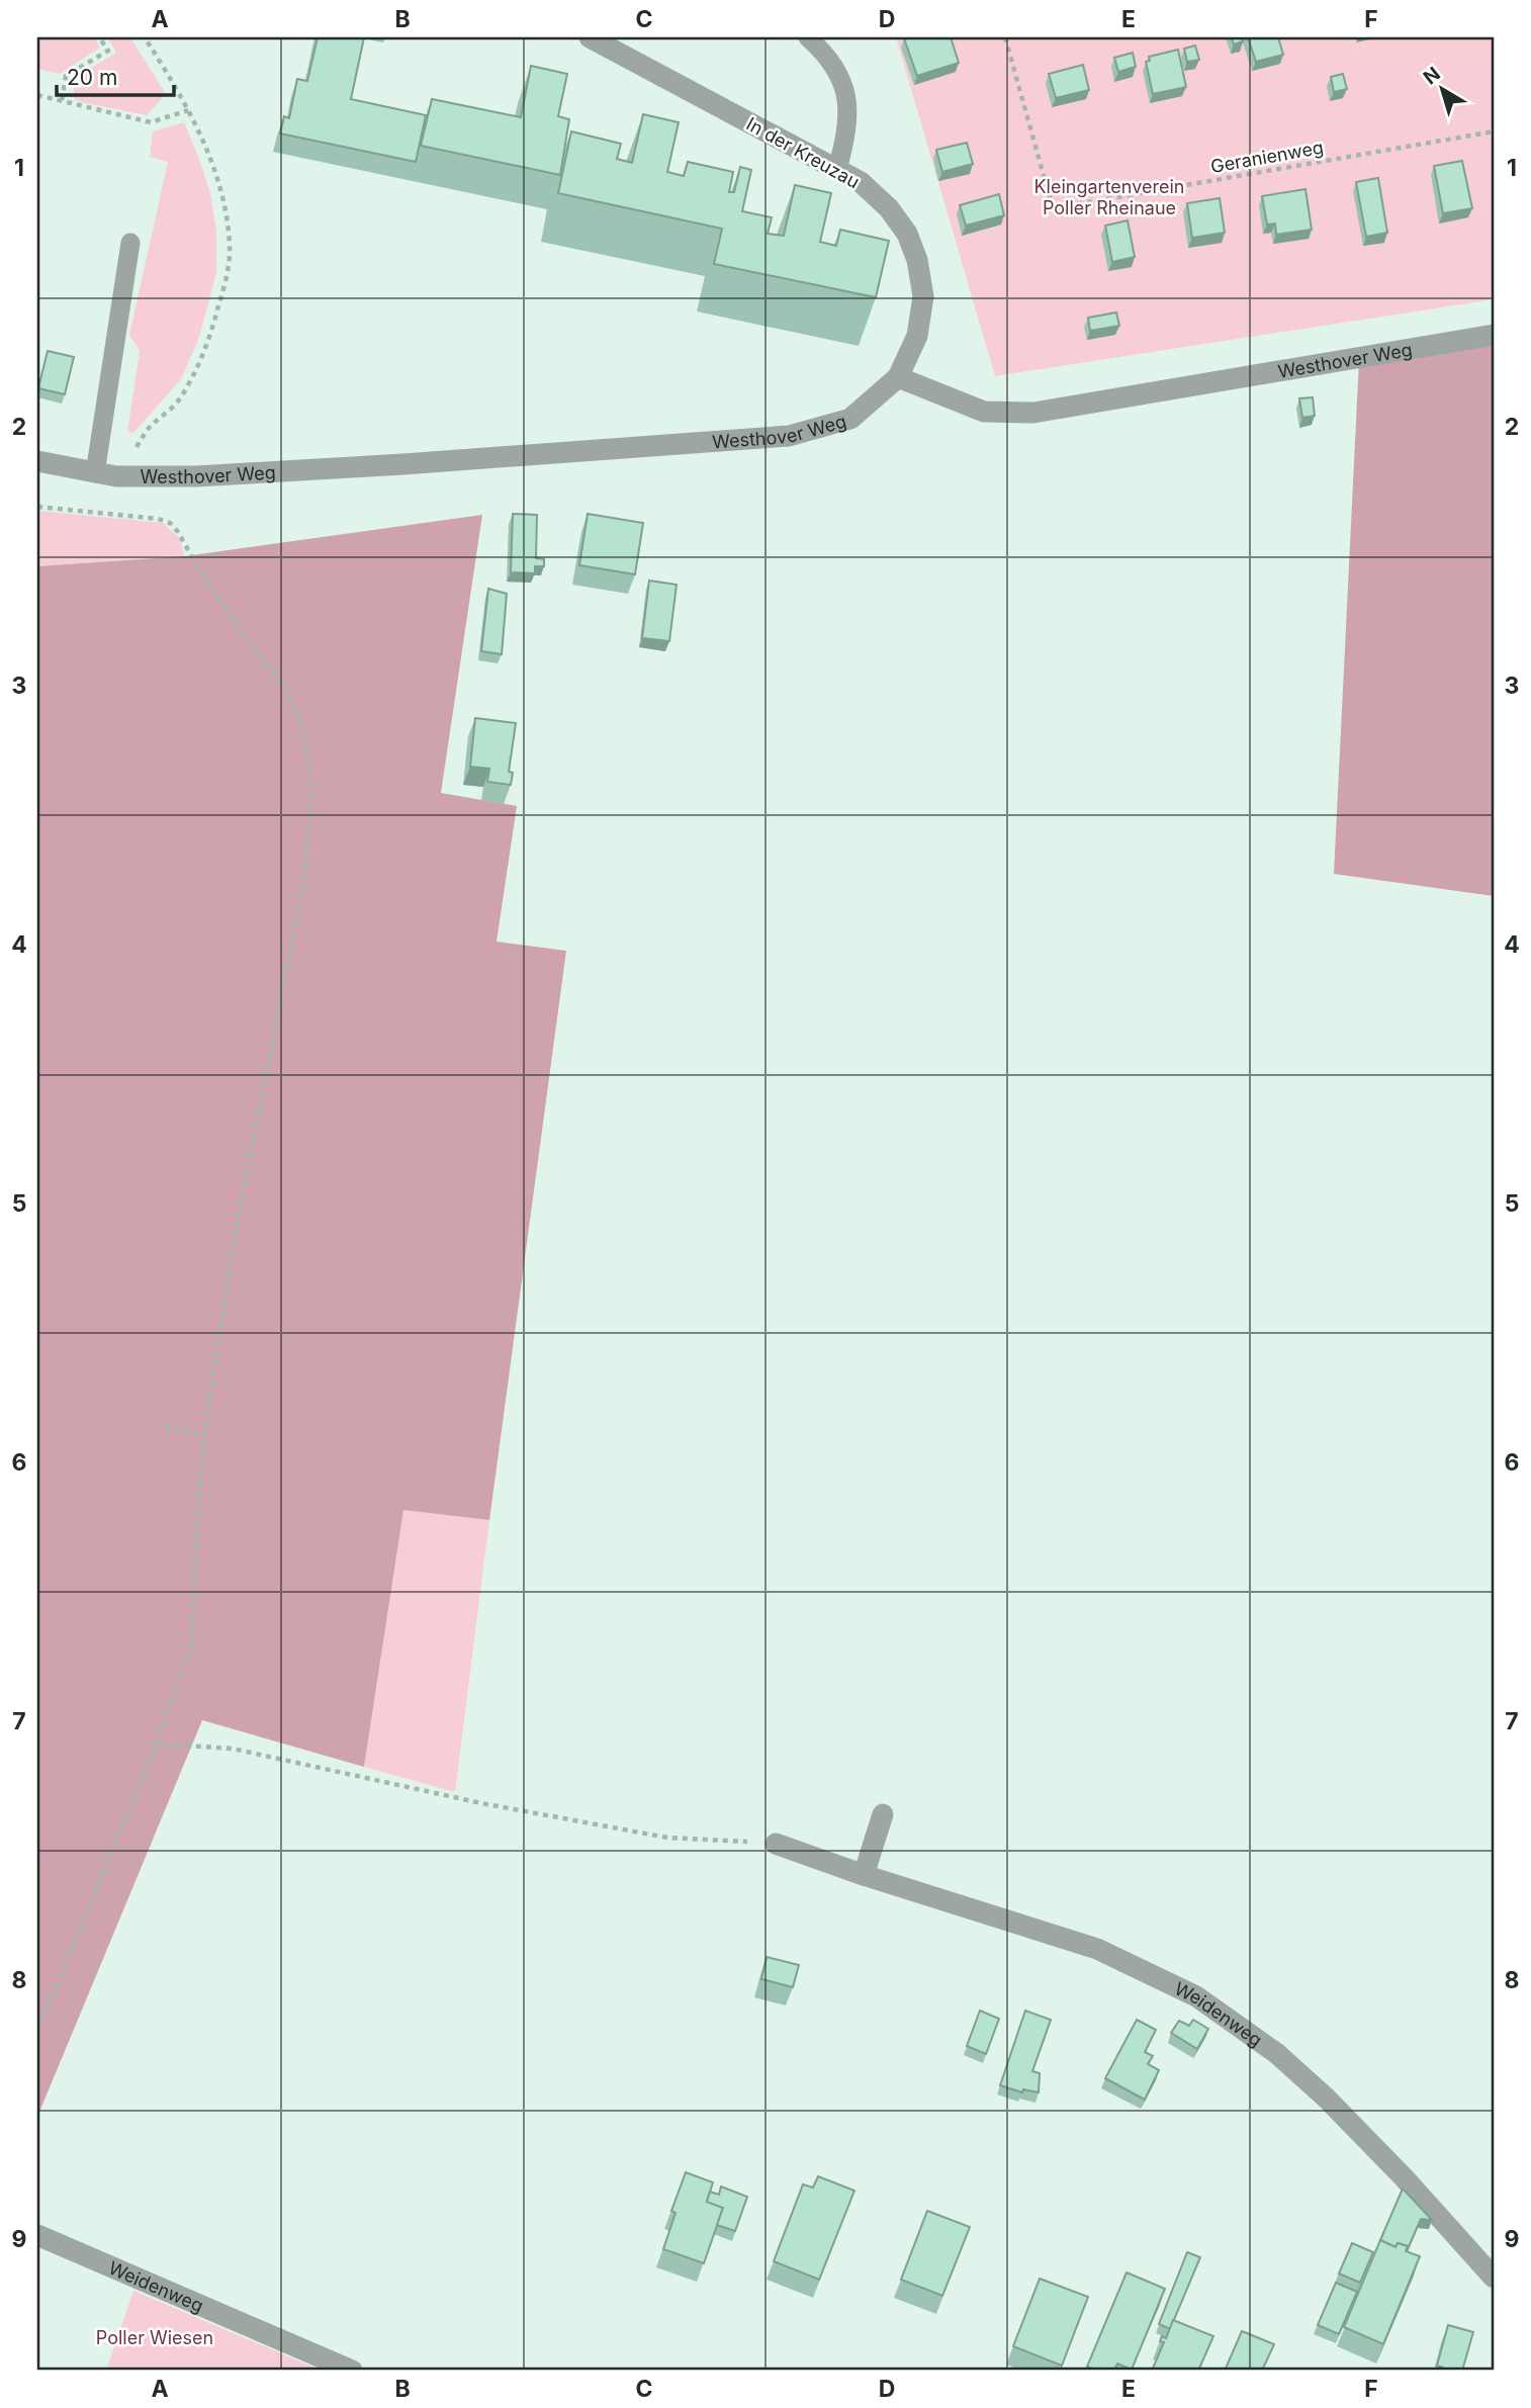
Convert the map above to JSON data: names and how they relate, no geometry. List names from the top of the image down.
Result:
{
  "streets": {
    "street": ["In der Kreuzau", "Westhover Weg", "Weidenweg"],
    "path": ["Geranienweg"]
  },
  "crossings": [
    ["In der Kreuzau", "Westhover Weg"]
  ],
  "parks": ["Kleingartenverein Poller Rheinaue", "Poller Wiesen"],
  "scale_bar": "20 m",
  "north": "top left",
  "grid": {
    "columns": [
      "A",
      "B",
      "C",
      "D",
      "E",
      "F"
    ],
    "rows": [
      "1",
      "2",
      "3",
      "4",
      "5",
      "6",
      "7",
      "8",
      "9"
    ]
  }
}
